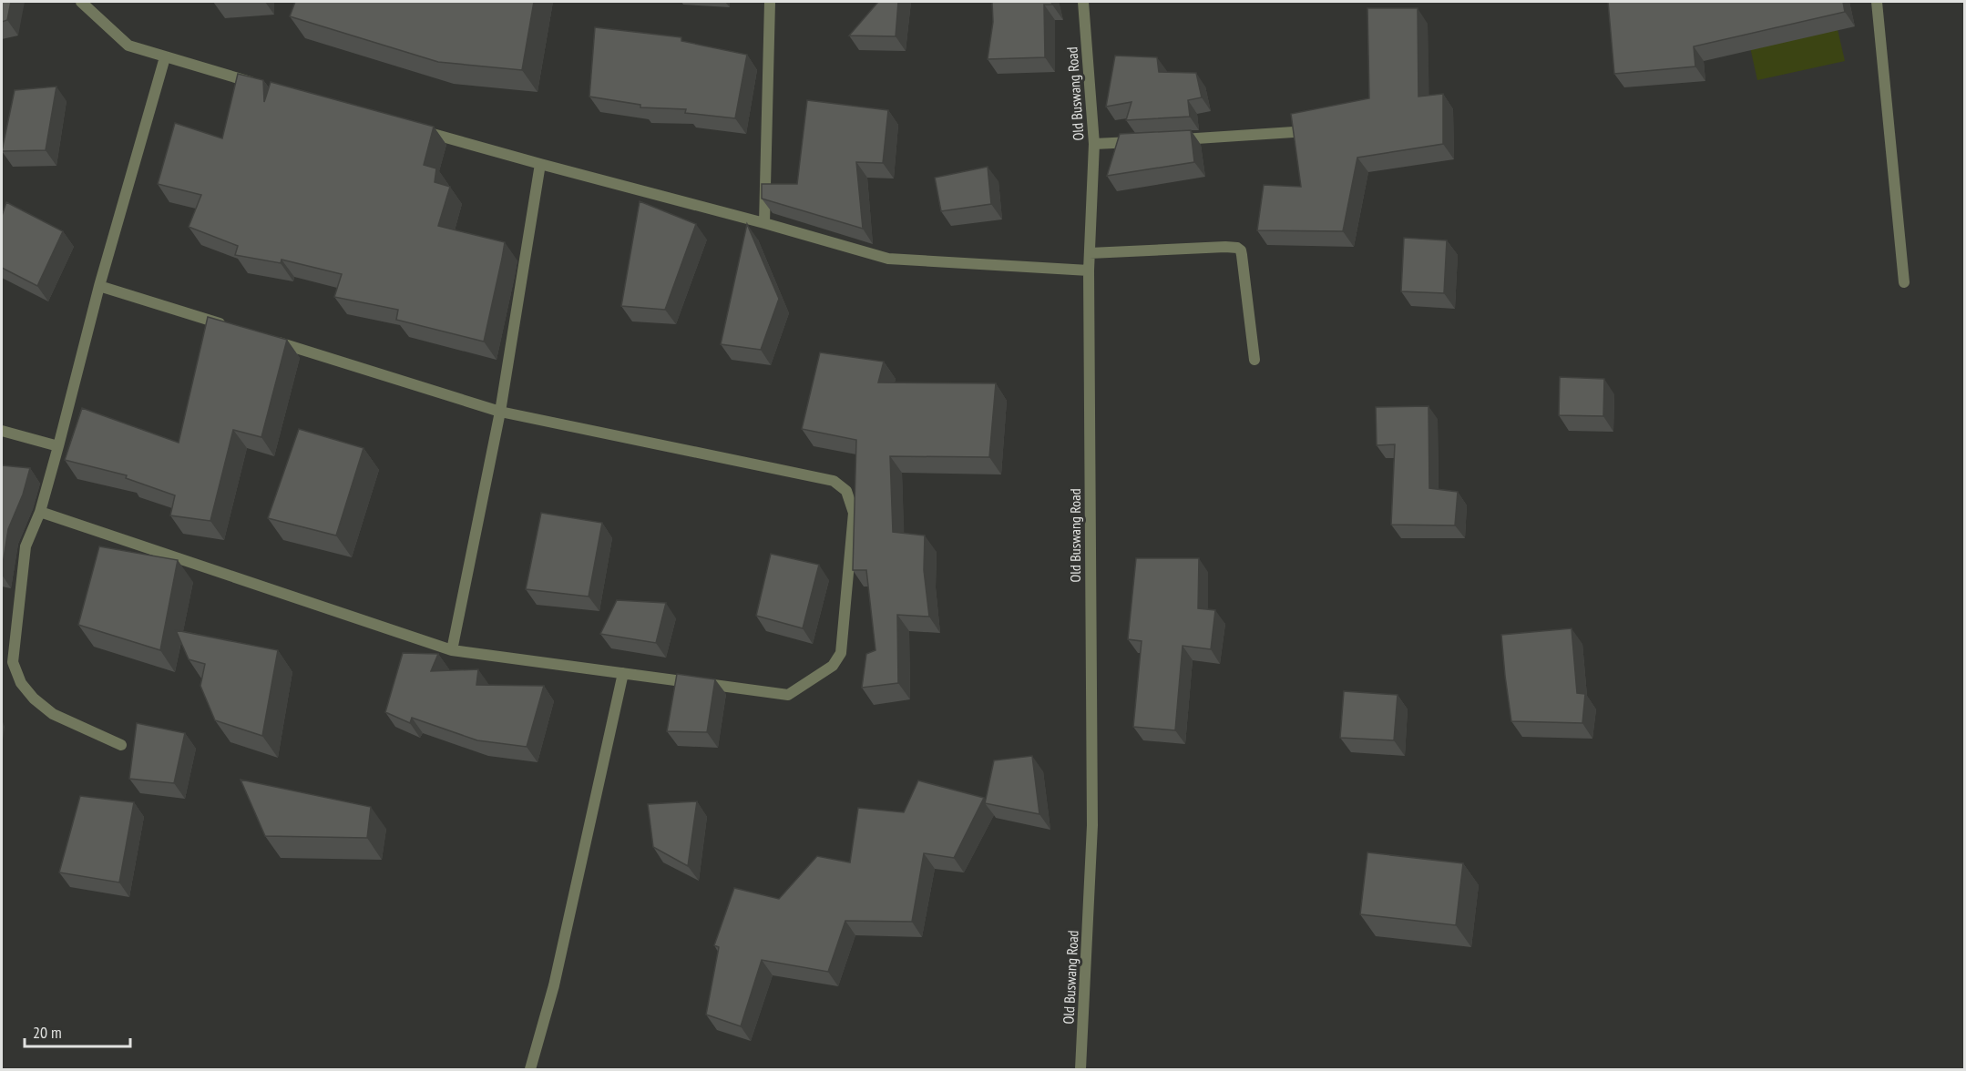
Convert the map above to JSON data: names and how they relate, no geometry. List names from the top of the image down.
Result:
{
  "streets": {
    "street": ["Old Buswang Road"]
  },
  "scale_bar": "20 m"
}
